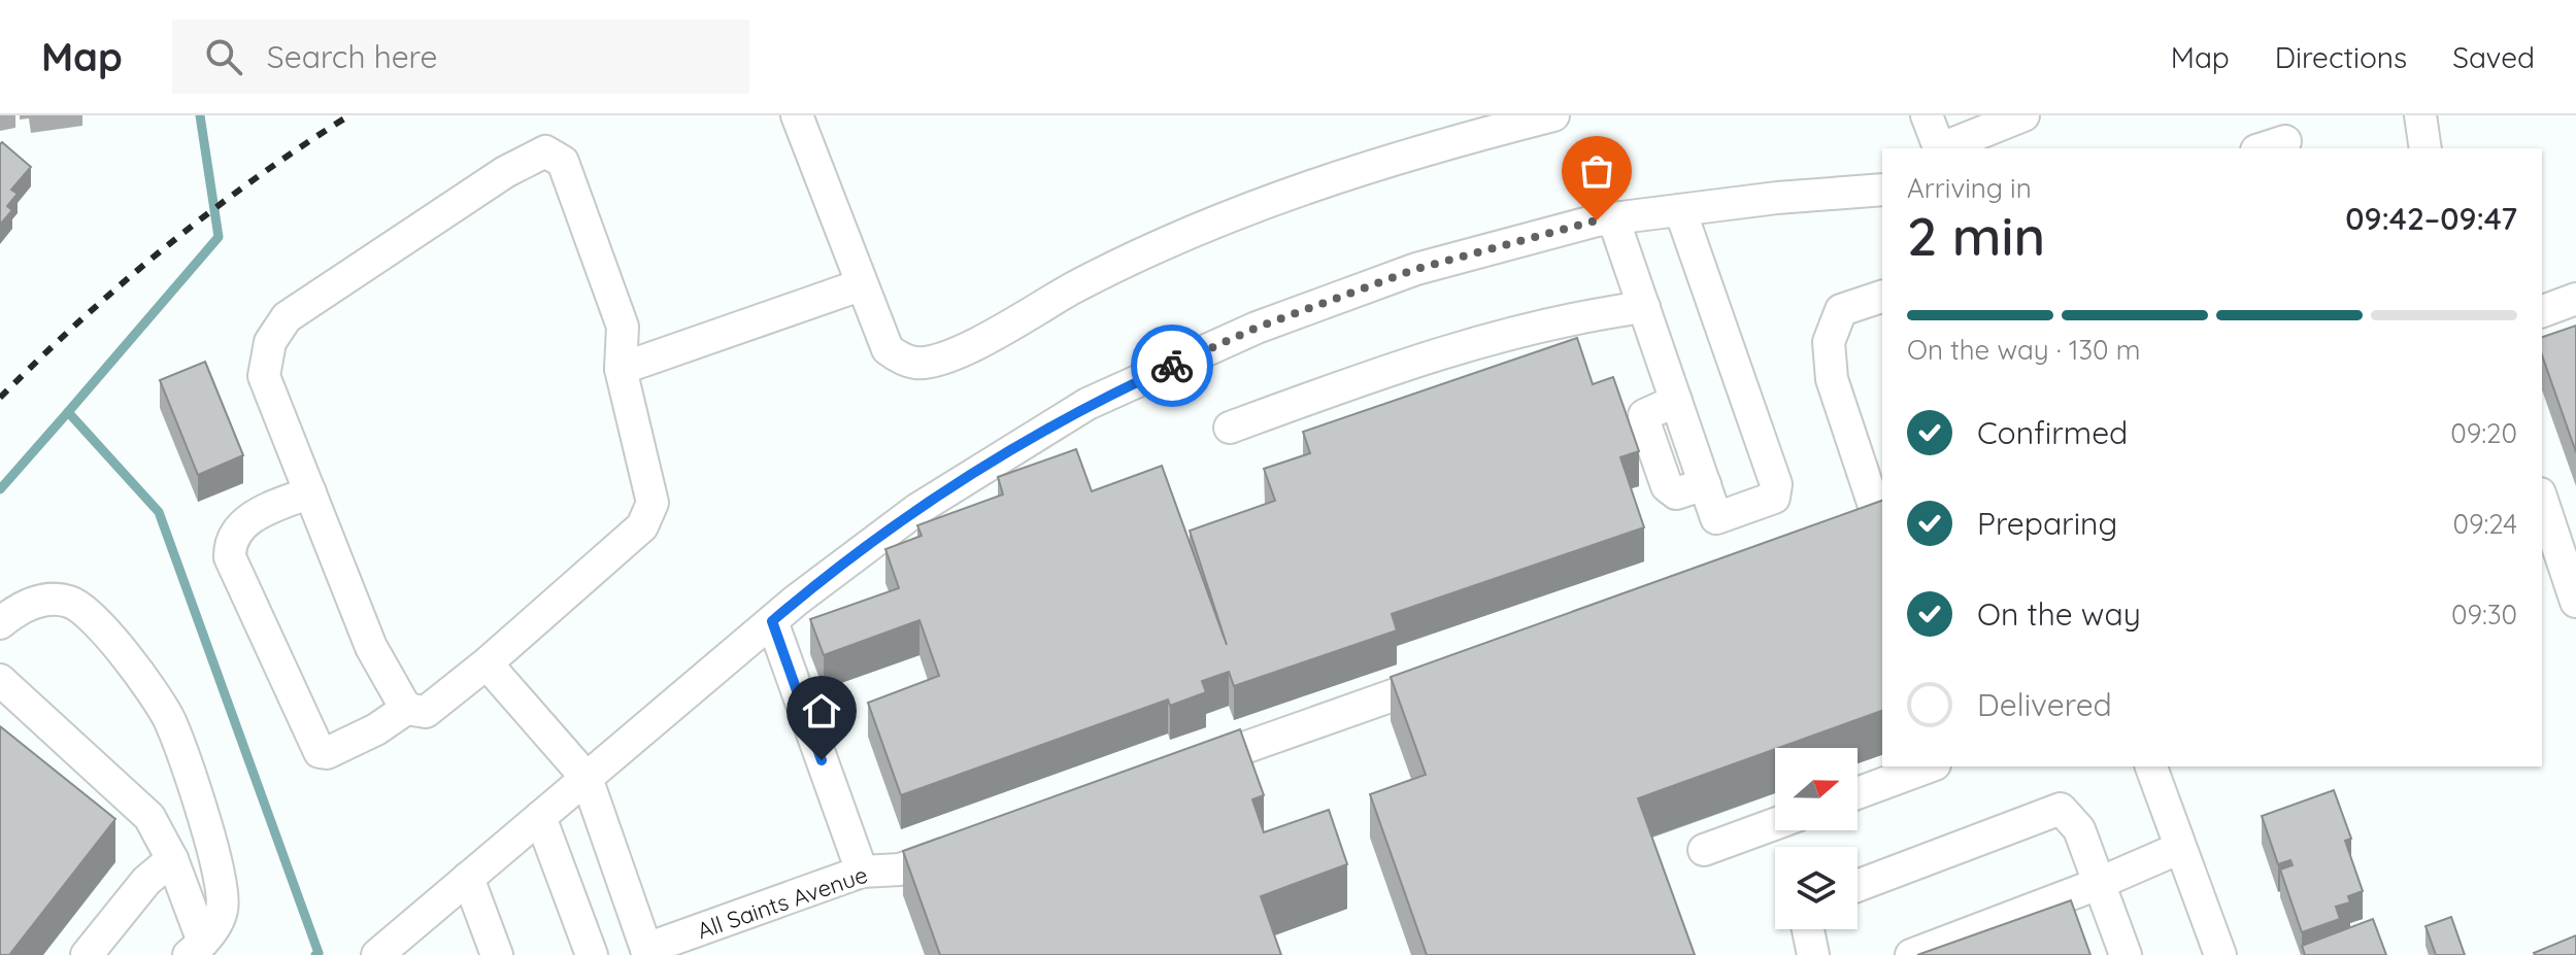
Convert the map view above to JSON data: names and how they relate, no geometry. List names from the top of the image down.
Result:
{
  "streets": {
    "street": ["All Saints Avenue"]
  },
  "north": "right",
  "page": {
    "header": "Map",
    "search": "Search here",
    "nav": ["Map", "Directions", "Saved"],
    "heading": ["2 min", "Arriving in", "09:42–09:47"],
    "bar": "On the way · 130 m",
    "list": [
      ["Confirmed", "09:20"],
      ["Preparing", "09:24"],
      ["On the way", "09:30"],
      "Delivered"
    ]
  }
}
